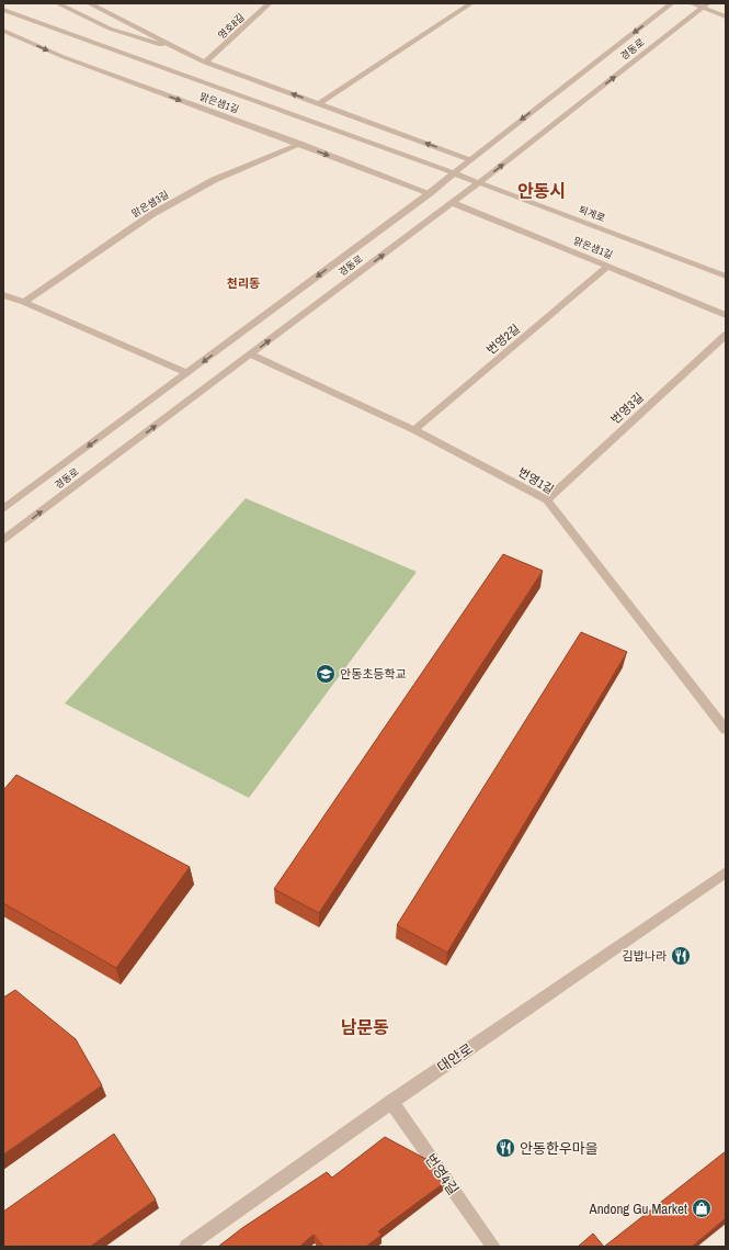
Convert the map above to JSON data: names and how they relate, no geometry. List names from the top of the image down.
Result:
{
  "streets": {
    "street": [
      "영호8길",
      "경동로",
      "맑은샘1길",
      "맑은샘3길",
      "퇴계로",
      "번영2길",
      "번영3길",
      "번영1길",
      "대안로",
      "번영4길"
    ]
  },
  "crossings": [
    ["경동로", "맑은샘1길"],
    ["경동로", "퇴계로"],
    ["경동로", "번영1길"],
    ["맑은샘1길", "맑은샘3길"],
    ["맑은샘1길", "번영2길"],
    ["번영2길", "번영1길"],
    ["번영3길", "번영1길"],
    ["대안로", "번영4길"]
  ],
  "districts": ["안동시", "천리동", "남문동"],
  "places": {
    "school or university": ["안동초등학교"],
    "restaurant": ["김밥나라", "안동한우마을"],
    "shop": ["Andong Gu Market"]
  }
}
